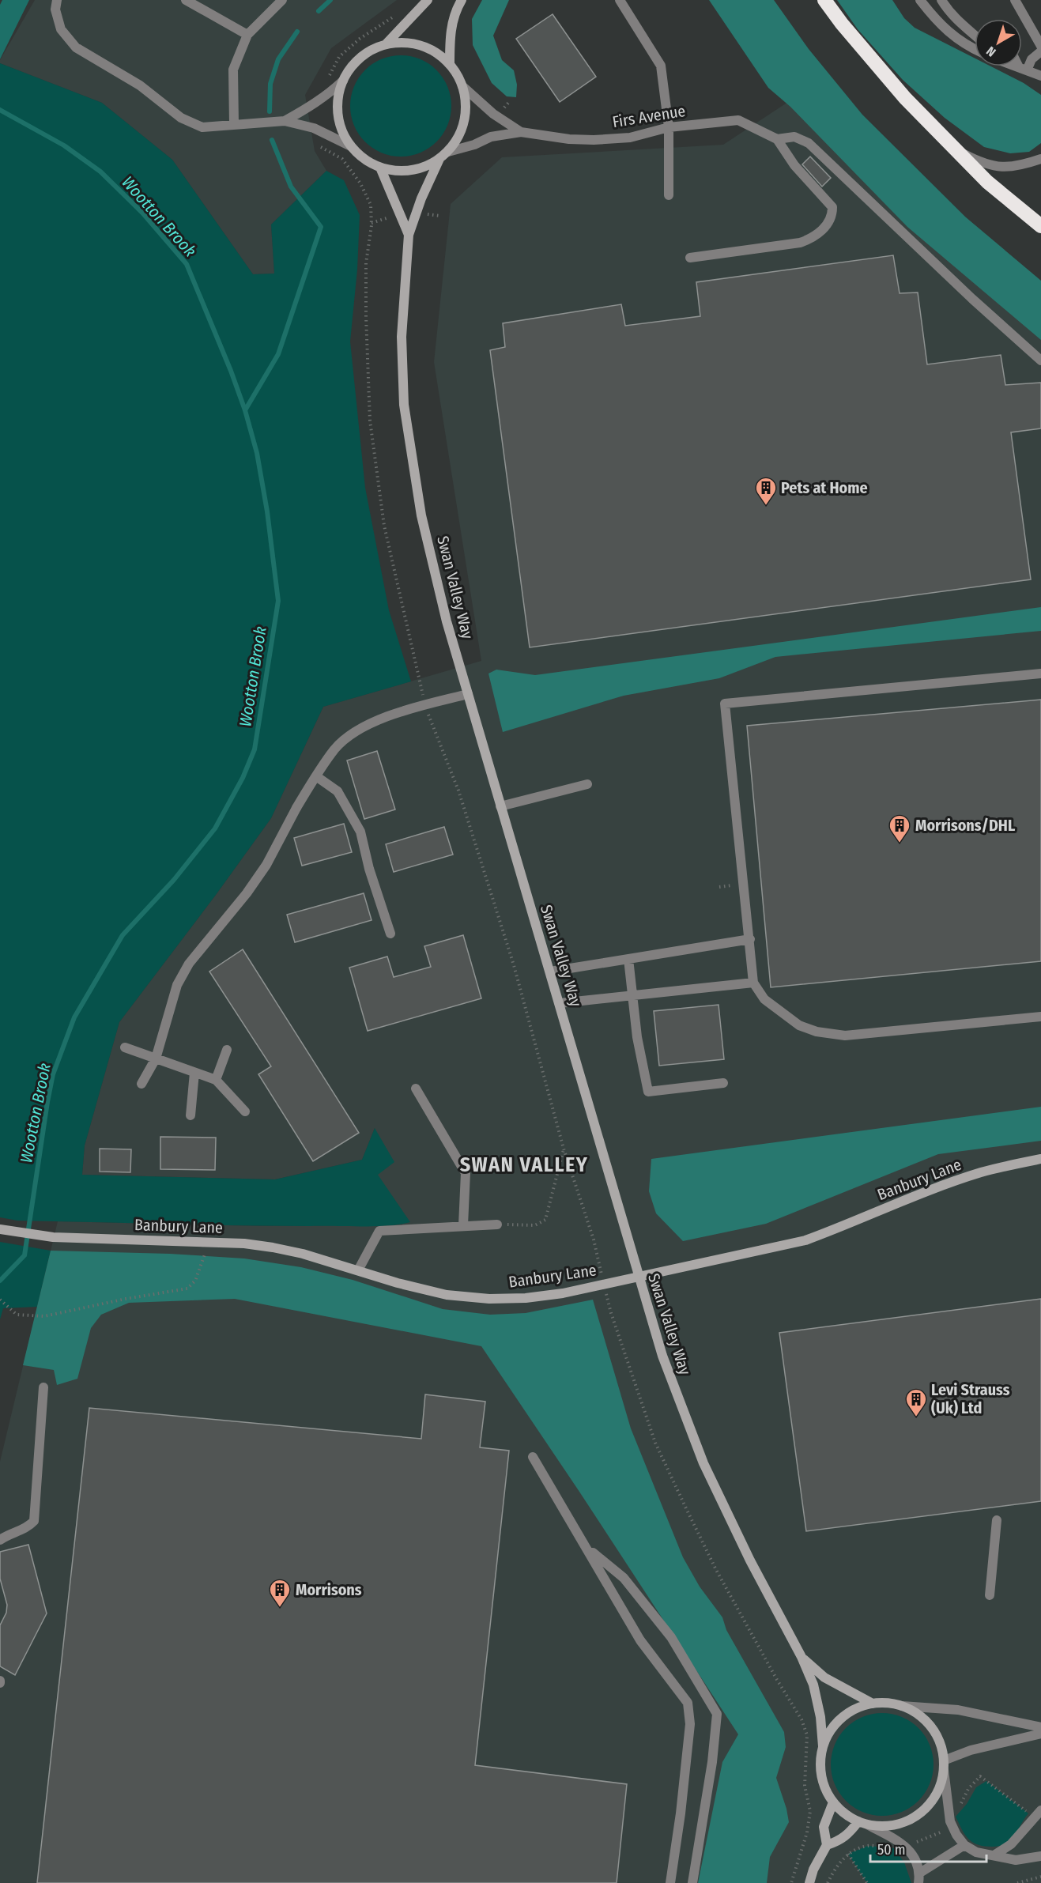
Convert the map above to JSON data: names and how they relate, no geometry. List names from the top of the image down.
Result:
{
  "streets": {
    "street": ["Firs Avenue", "Swan Valley Way", "Banbury Lane"]
  },
  "crossings": [
    ["Firs Avenue", "Swan Valley Way"]
  ],
  "districts": ["SWAN VALLEY"],
  "water": ["Wootton Brook"],
  "places": {
    "building": [
      "Pets at Home",
      "Morrisons/DHL",
      "Levi Strauss (Uk) Ltd",
      "Morrisons"
    ]
  },
  "scale_bar": "50 m",
  "north": "bottom left"
}
